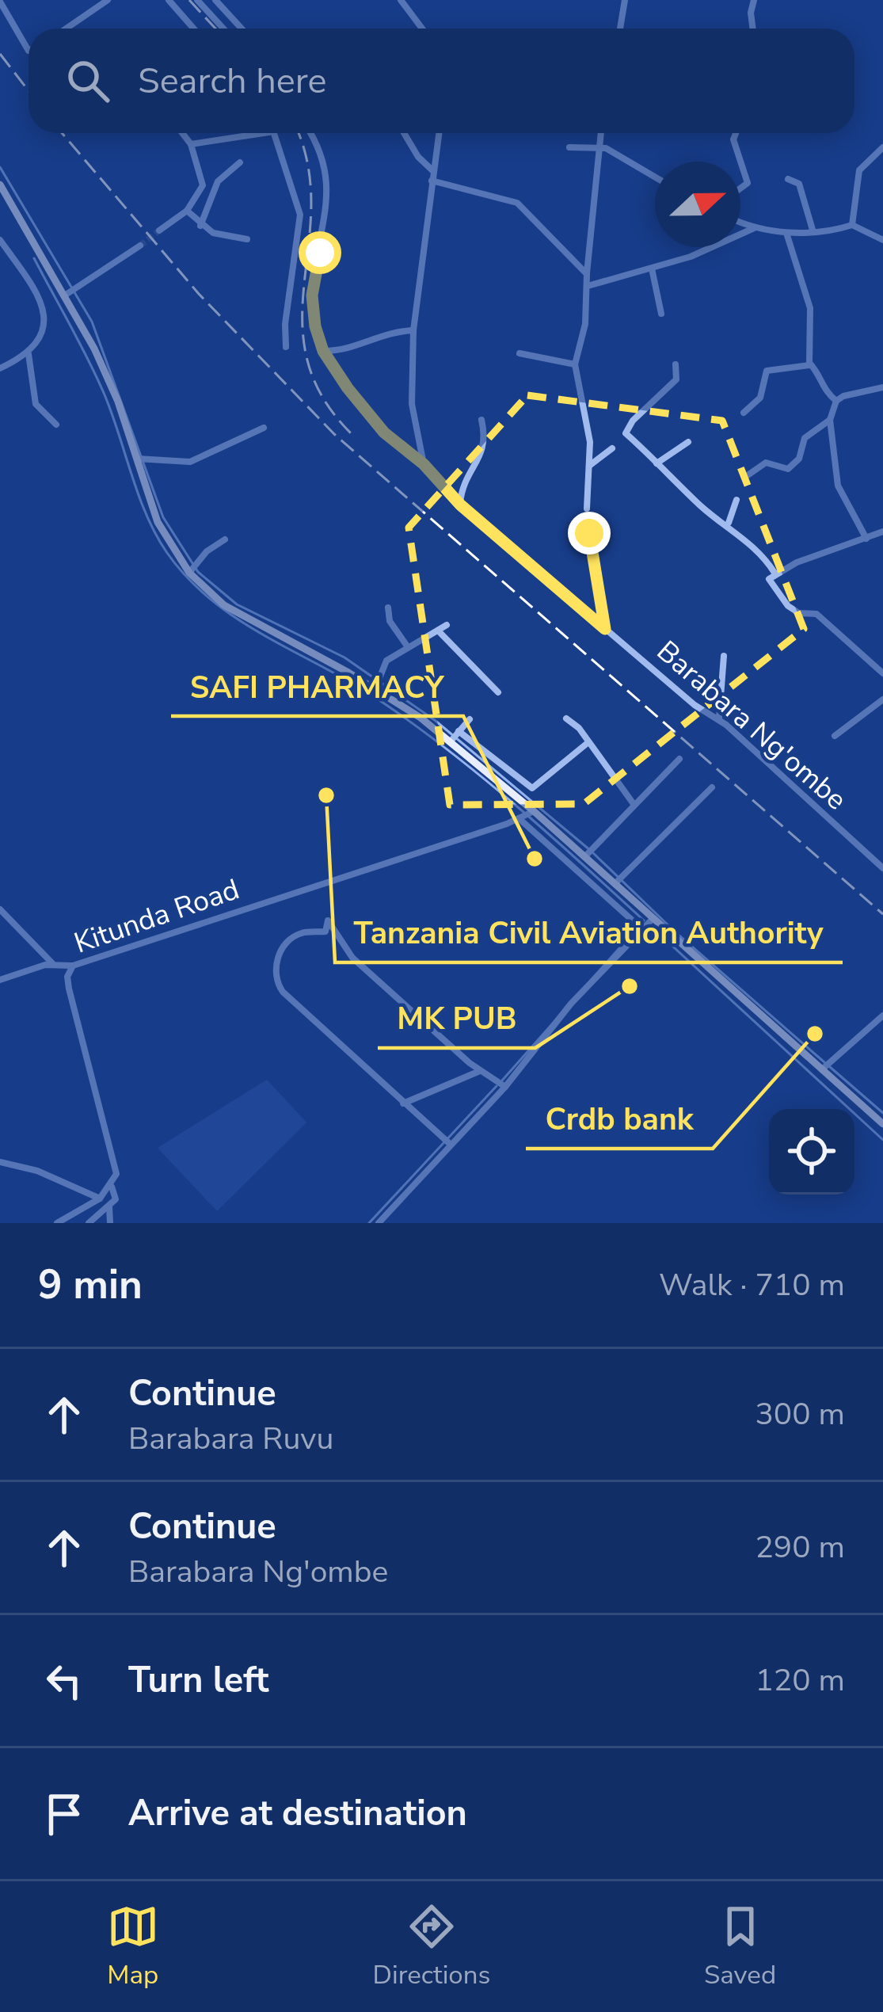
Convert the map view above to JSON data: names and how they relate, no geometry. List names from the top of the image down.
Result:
{
  "streets": {
    "street": ["Barabara Ng'ombe", "Kitunda Road"]
  },
  "places": [
    "Tanzania Civil Aviation Authority",
    "SAFI PHARMACY",
    "MK PUB",
    "Crdb bank"
  ],
  "north": "right",
  "page": {
    "search": "Search here",
    "heading": ["9 min", "Walk · 710 m"],
    "list": [
      ["Continue", "Barabara Ruvu", "300 m"],
      ["Continue", "Barabara Ng'ombe", "290 m"],
      ["Turn left", "120 m"],
      "Arrive at destination"
    ],
    "nav": ["Map", "Directions", "Saved"]
  }
}
